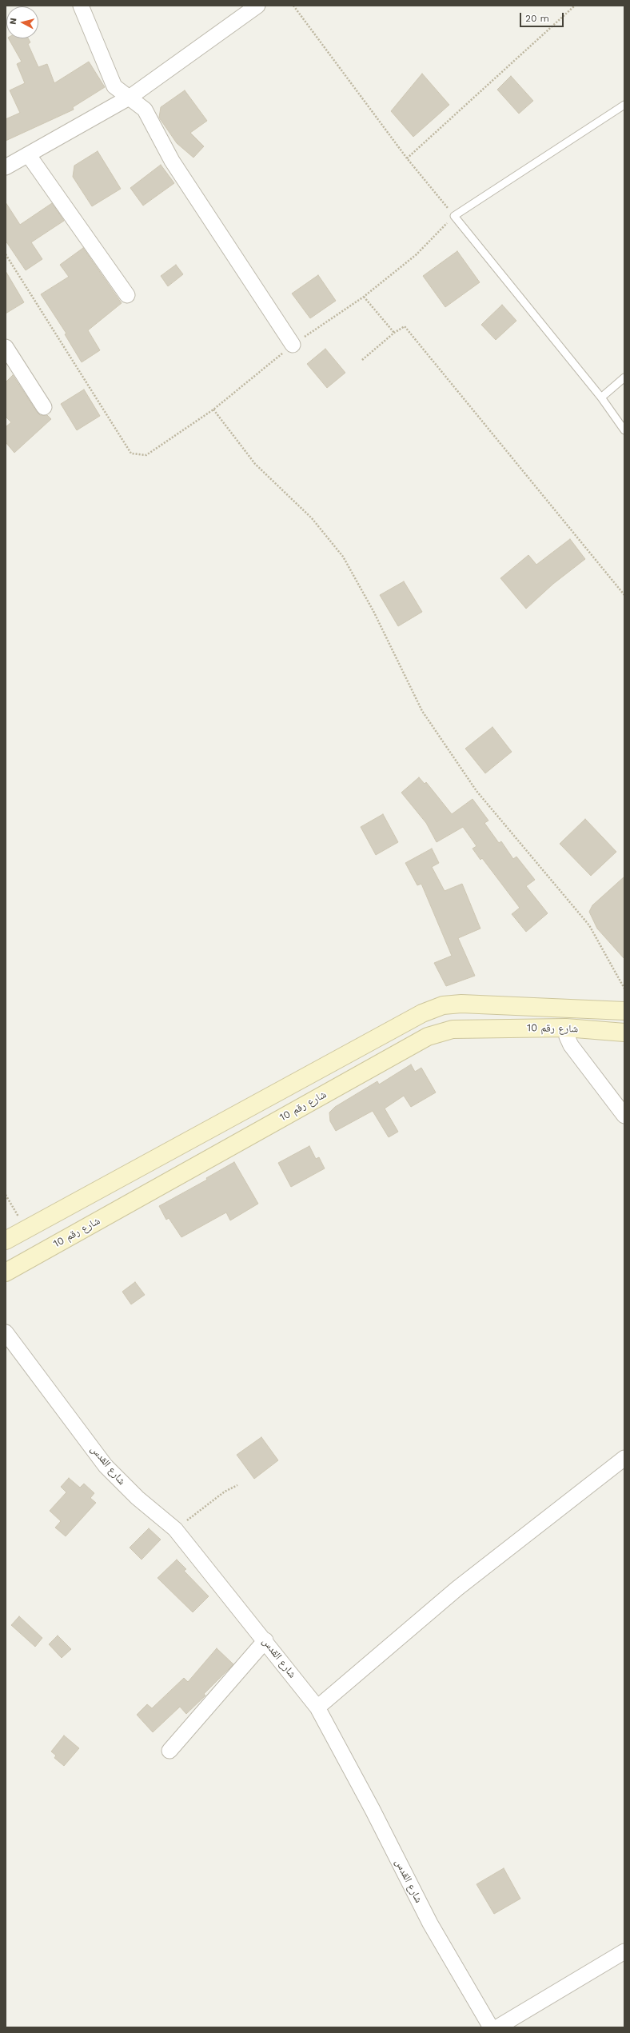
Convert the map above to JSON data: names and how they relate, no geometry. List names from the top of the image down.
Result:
{
  "streets": {
    "main road": ["شارع رقم 10"],
    "street": ["شارع القدس"]
  },
  "scale_bar": "20 m",
  "north": "left"
}
